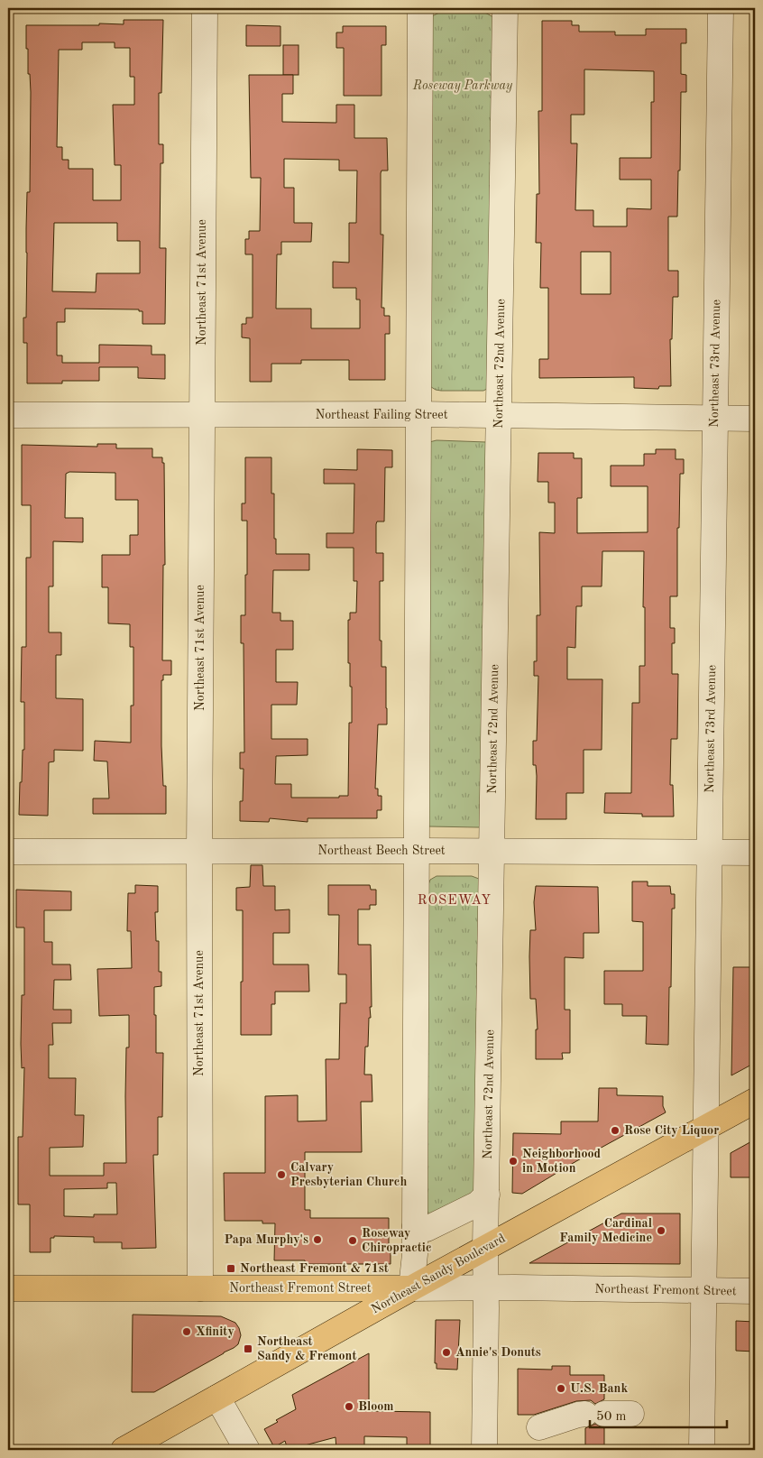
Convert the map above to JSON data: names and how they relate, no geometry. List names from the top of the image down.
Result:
{
  "streets": {
    "main road": ["Northeast Sandy Boulevard", "Northeast Fremont Street"],
    "street": [
      "Northeast 71st Avenue",
      "Northeast 72nd Avenue",
      "Northeast 73rd Avenue",
      "Northeast Failing Street",
      "Northeast Beech Street"
    ]
  },
  "crossings": [
    ["Northeast 71st Avenue", "Northeast Failing Street"],
    ["Northeast 71st Avenue", "Northeast Beech Street"],
    ["Northeast 71st Avenue", "Northeast Fremont Street"],
    ["Northeast 72nd Avenue", "Northeast Failing Street"],
    ["Northeast 72nd Avenue", "Northeast Beech Street"],
    ["Northeast 72nd Avenue", "Northeast Sandy Boulevard"],
    ["Northeast 72nd Avenue", "Northeast Fremont Street"],
    ["Northeast 73rd Avenue", "Northeast Failing Street"],
    ["Northeast 73rd Avenue", "Northeast Beech Street"],
    ["Northeast 73rd Avenue", "Northeast Sandy Boulevard"],
    ["Northeast 73rd Avenue", "Northeast Fremont Street"],
    ["Northeast Sandy Boulevard", "Northeast Fremont Street"]
  ],
  "districts": ["ROSEWAY"],
  "parks": ["Roseway Parkway"],
  "places": {
    "other": [
      "Rose City Liquor",
      "Neighborhood in Motion",
      "Calvary Presbyterian Church",
      "Cardinal Family Medicine",
      "Papa Murphy's",
      "Roseway Chiropractic",
      "Xfinity",
      "Annie's Donuts",
      "U.S. Bank",
      "Bloom"
    ],
    "transit": ["Northeast Fremont & 71st", "Northeast Sandy & Fremont"]
  },
  "scale_bar": "50 m"
}
